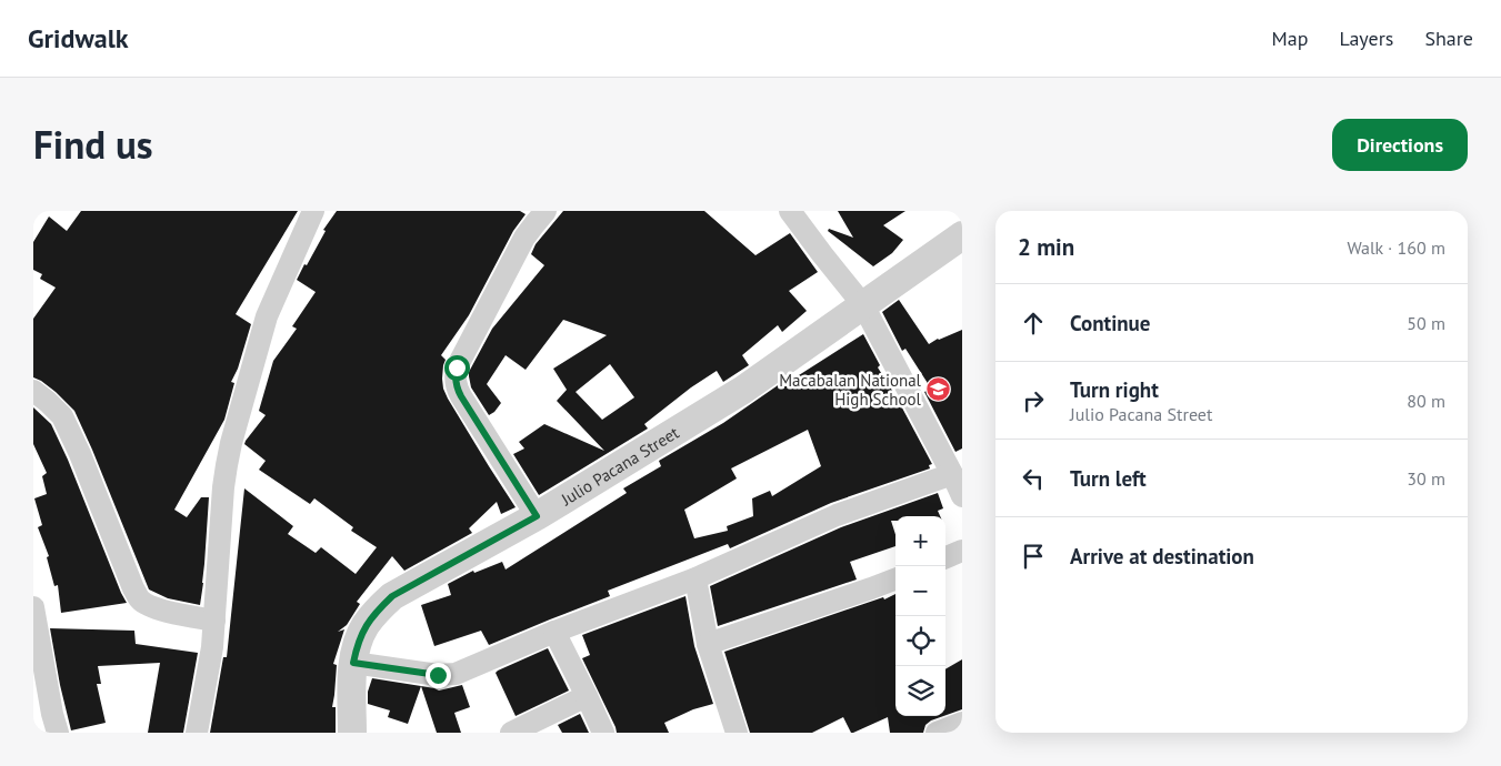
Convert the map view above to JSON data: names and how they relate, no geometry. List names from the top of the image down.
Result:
{
  "streets": {
    "street": ["Julio Pacana Street"]
  },
  "places": {
    "school or university": ["Macabalan National High School"]
  },
  "page": {
    "header": "Gridwalk",
    "nav": ["Map", "Layers", "Share"],
    "title": "Find us",
    "buttons": "Directions",
    "heading": ["2 min", "Walk · 160 m"],
    "list": [
      ["Continue", "50 m"],
      ["Turn right", "Julio Pacana Street", "80 m"],
      ["Turn left", "30 m"],
      "Arrive at destination"
    ],
    "map_buttons": ["+", "−"]
  }
}
